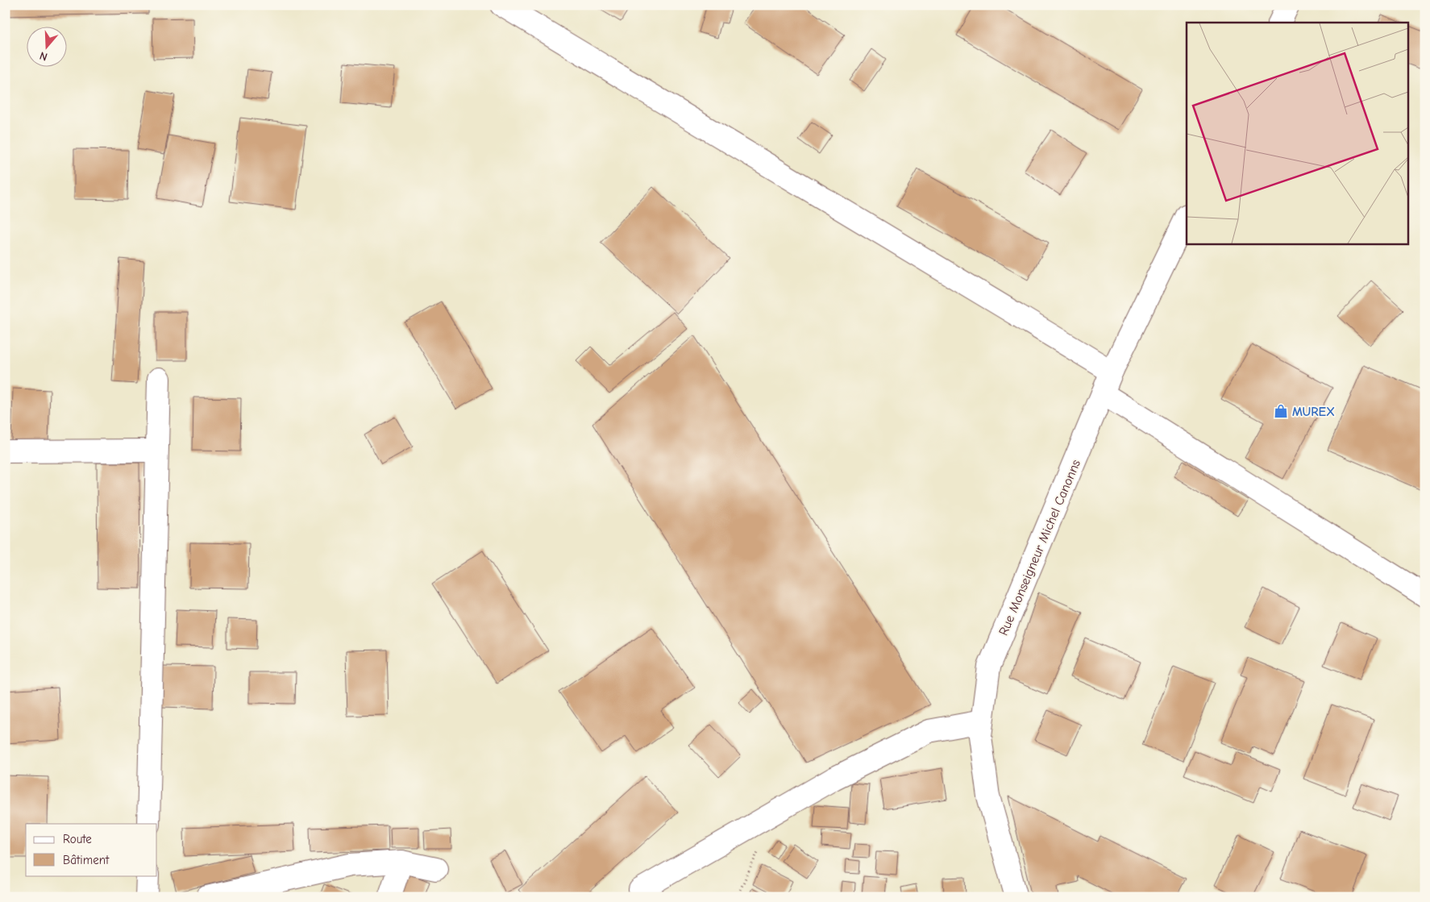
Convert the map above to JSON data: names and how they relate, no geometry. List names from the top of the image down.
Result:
{
  "streets": {
    "street": ["Rue Monseigneur Michel Canonns"]
  },
  "places": {
    "shop": ["MUREX"]
  },
  "legend": ["Route", "Bâtiment"],
  "north": "bottom"
}
